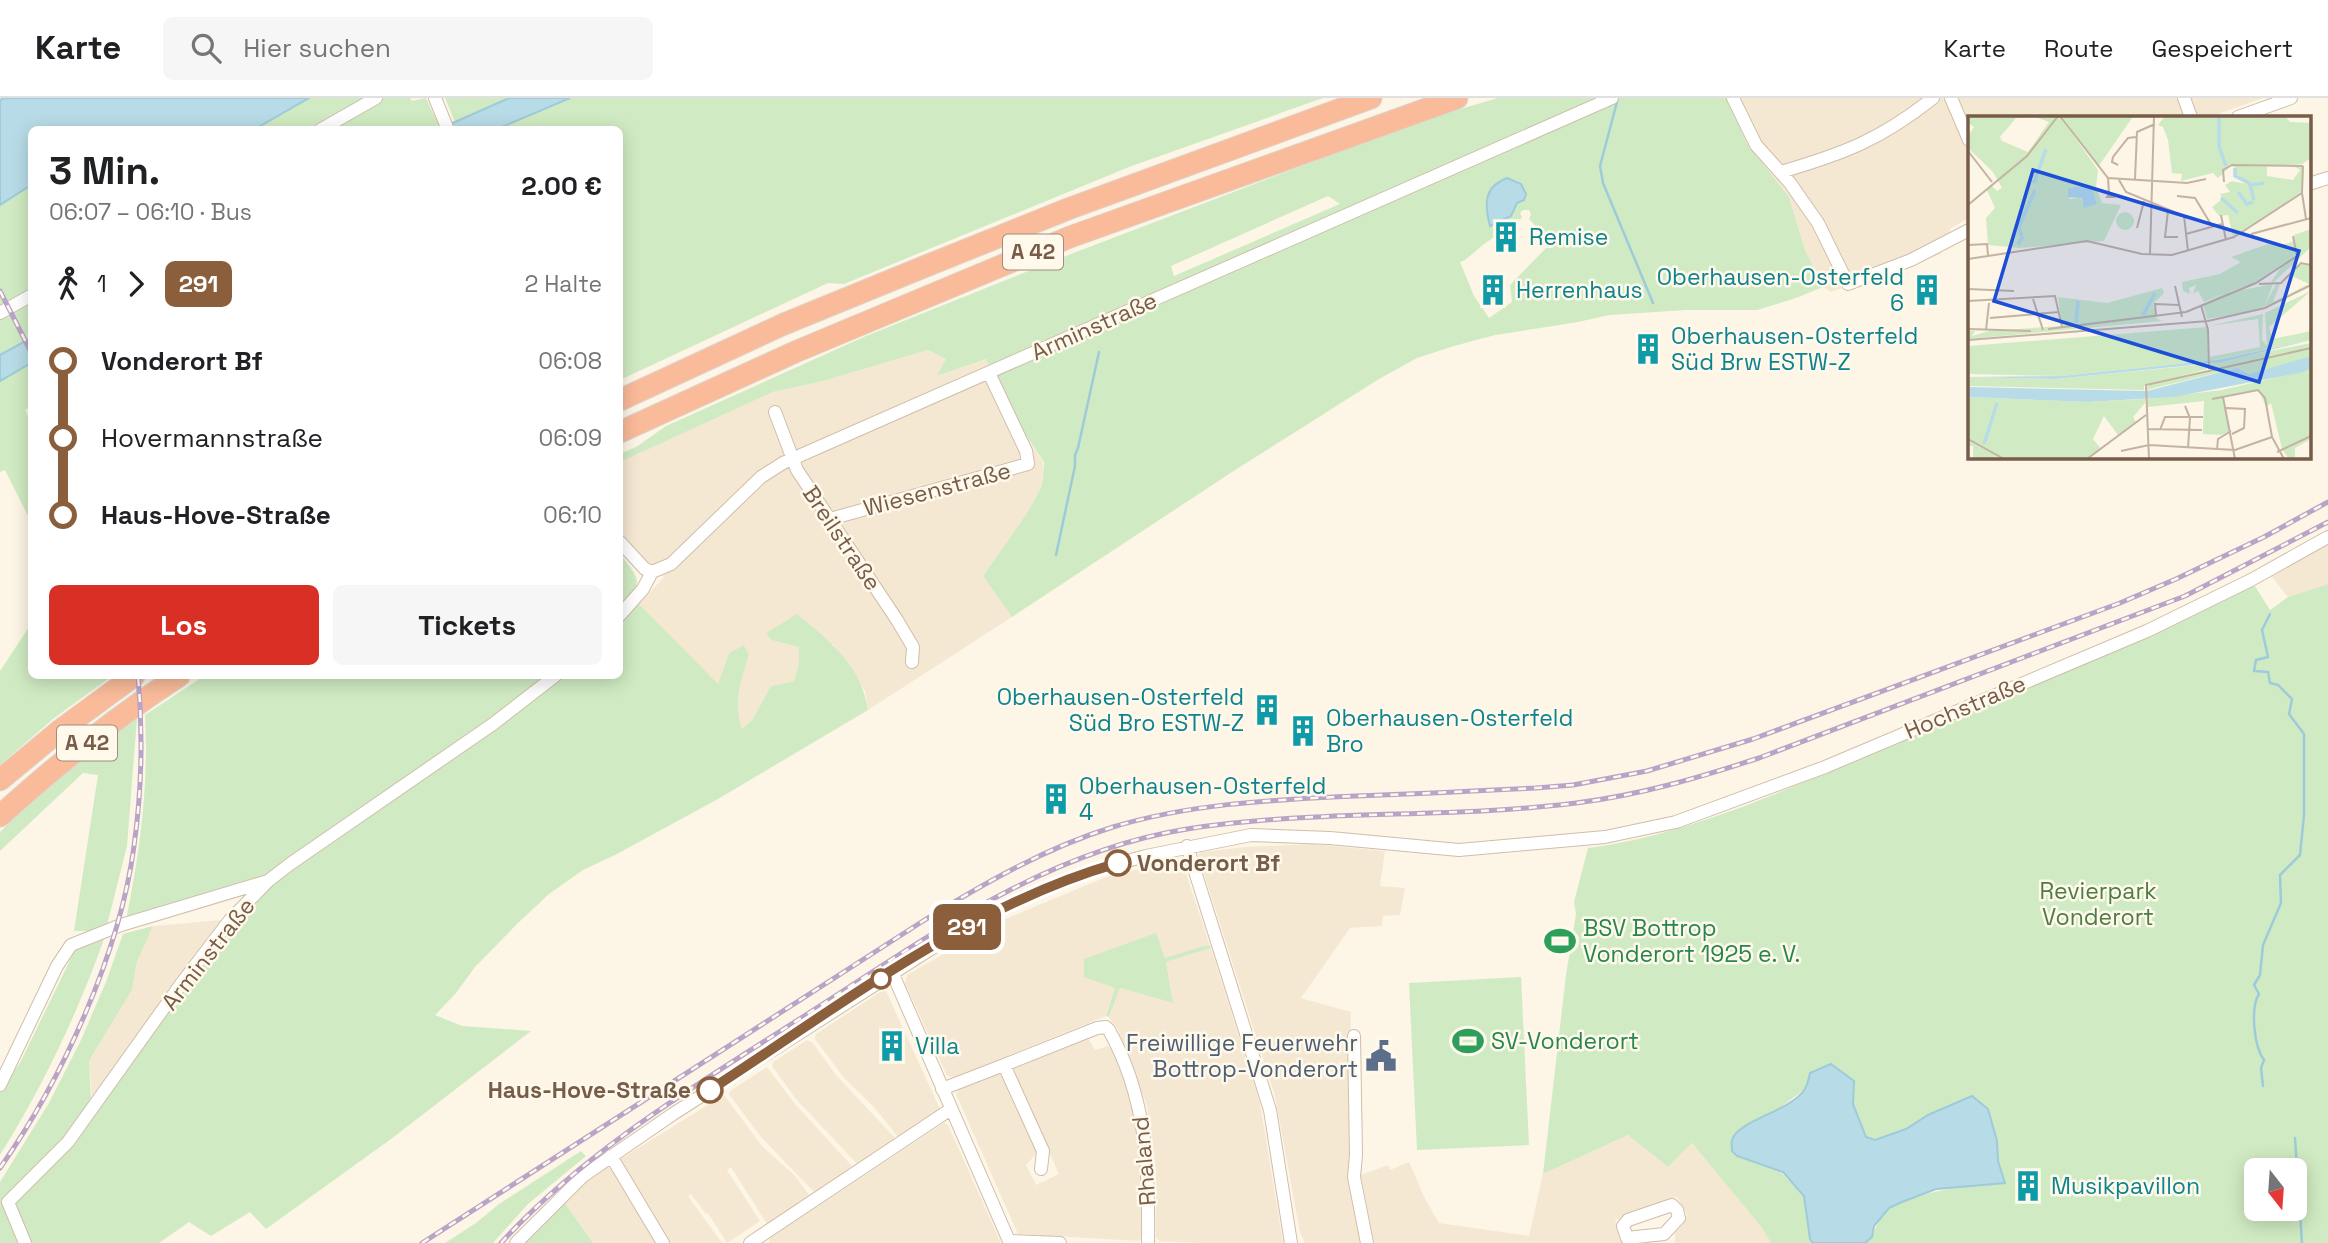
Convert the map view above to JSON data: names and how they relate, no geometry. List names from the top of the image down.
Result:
{
  "streets": {
    "highway": ["A 42"],
    "street": [
      "Arminstraße",
      "Wiesenstraße",
      "Breilstraße",
      "Hochstraße",
      "Rhaland"
    ]
  },
  "crossings": [
    ["Arminstraße", "Wiesenstraße"],
    ["Arminstraße", "Breilstraße"],
    ["Wiesenstraße", "Breilstraße"]
  ],
  "parks": ["Revierpark Vonderort"],
  "places": {
    "building": [
      "Remise",
      "Herrenhaus",
      "Oberhausen-Osterfeld 6",
      "Oberhausen-Osterfeld Süd Brw ESTW-Z",
      "Oberhausen-Osterfeld Süd Bro ESTW-Z",
      "Oberhausen-Osterfeld Bro",
      "Oberhausen-Osterfeld 4",
      "Villa",
      "Musikpavillon"
    ],
    "other": ["Vonderort Bf", "Haus-Hove-Straße"],
    "sports": ["BSV Bottrop Vonderort 1925 e. V.", "SV-Vonderort"],
    "public building": ["Freiwillige Feuerwehr Bottrop-Vonderort"]
  },
  "lines": ["bus line 291"],
  "north": "bottom",
  "page": {
    "header": "Karte",
    "search": "Hier suchen",
    "nav": ["Karte", "Route", "Gespeichert"],
    "on_map": "291",
    "heading": ["3 Min.", "06:07 – 06:10 · Bus", "2.00 €"],
    "legs": ["1", "291", "2 Halte"],
    "list": [
      {
        "name": "Vonderort Bf",
        "value": "06:08"
      },
      {
        "name": "Hovermannstraße",
        "value": "06:09"
      },
      {
        "name": "Haus-Hove-Straße",
        "value": "06:10"
      }
    ],
    "buttons": ["Los", "Tickets"]
  }
}
